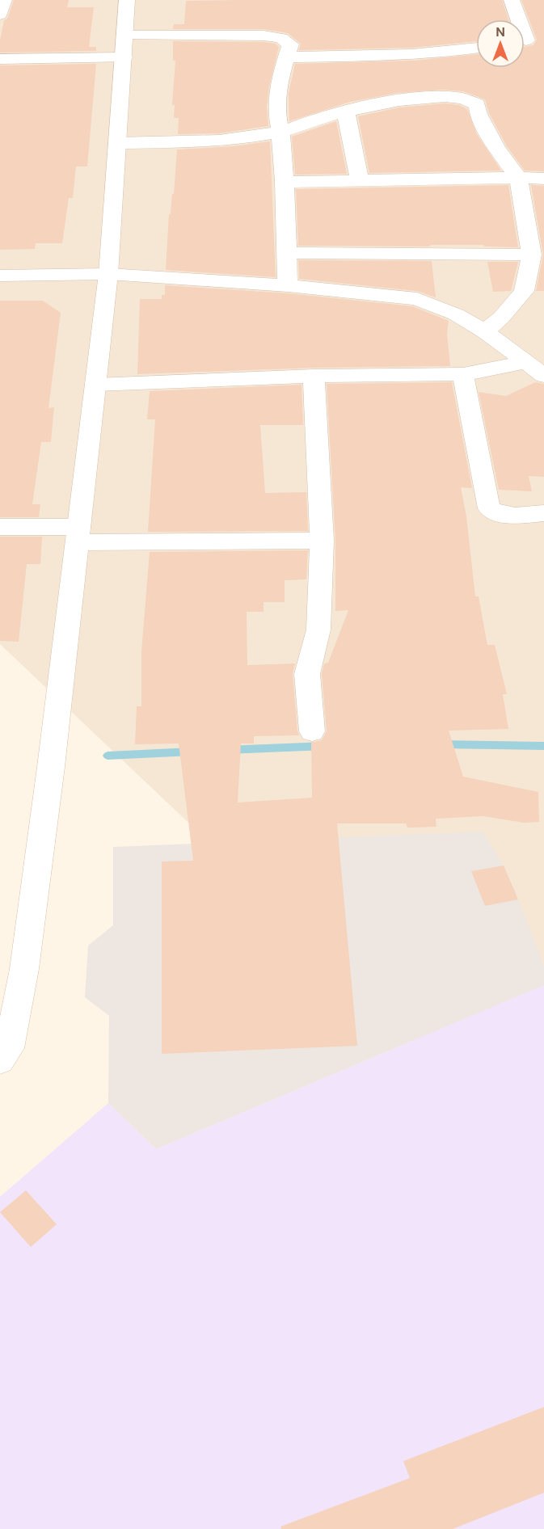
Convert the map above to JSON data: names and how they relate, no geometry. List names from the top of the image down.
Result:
{
  "north": "top"
}
